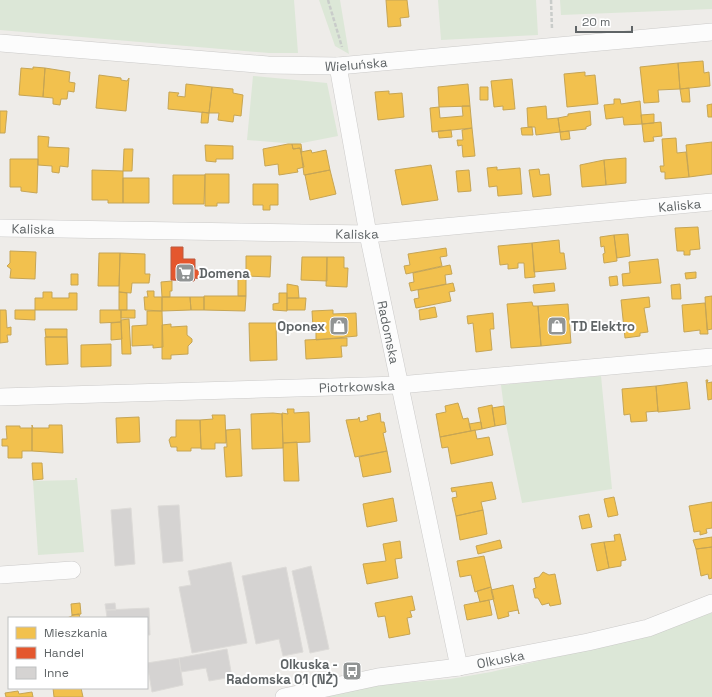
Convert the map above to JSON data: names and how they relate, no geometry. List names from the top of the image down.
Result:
{
  "streets": {
    "street": [
      "Wieluńska",
      "Kaliska",
      "Radomska",
      "Piotrkowska",
      "Olkuska"
    ]
  },
  "crossings": [
    ["Wieluńska", "Radomska"],
    ["Kaliska", "Radomska"],
    ["Radomska", "Piotrkowska"],
    ["Radomska", "Olkuska"]
  ],
  "places": {
    "supermarket": ["Domena"],
    "shop": ["Oponex", "TD Elektro"],
    "bus stop": ["Olkuska - Radomska 01 (NŻ)"]
  },
  "legend": ["Mieszkania", "Handel", "Inne"],
  "scale_bar": "20 m"
}
